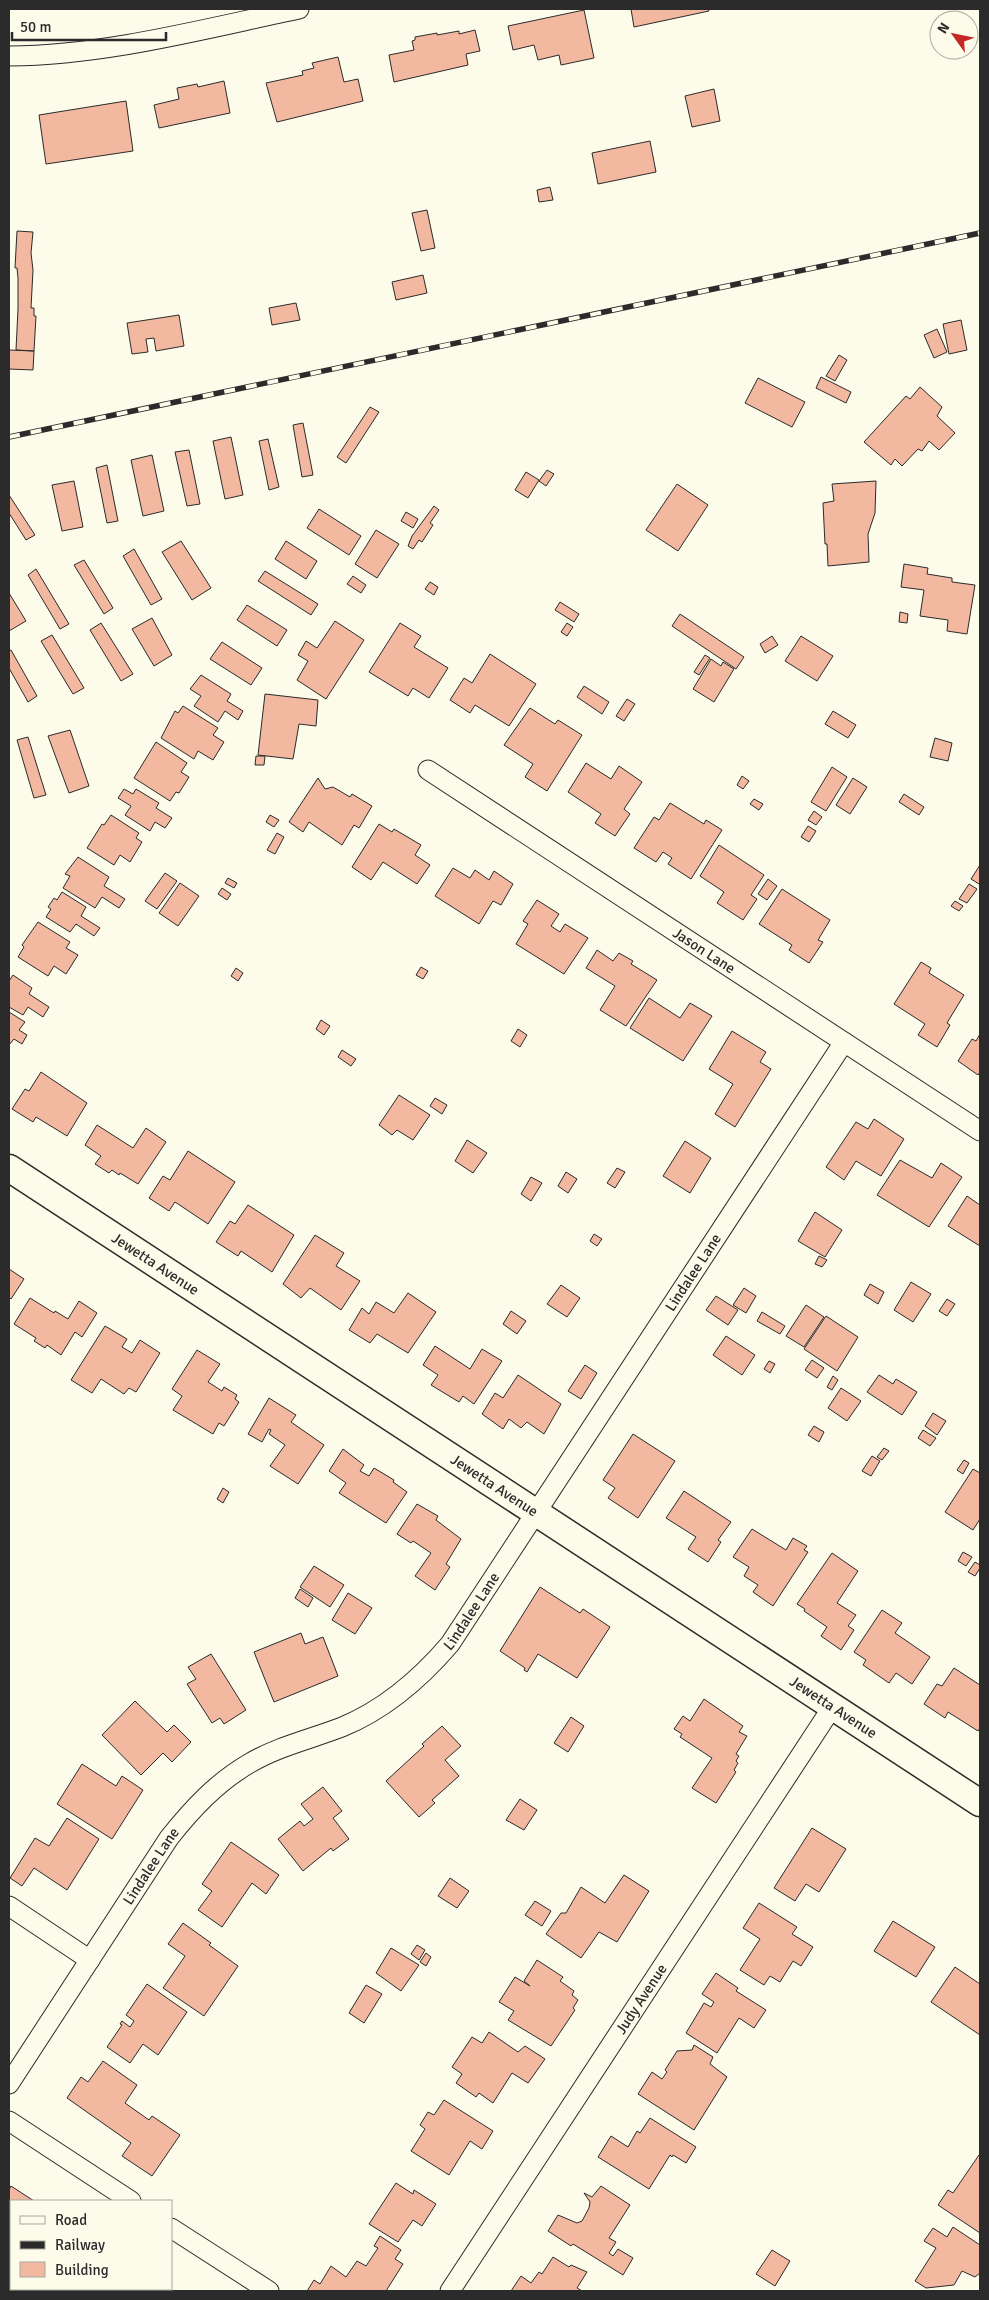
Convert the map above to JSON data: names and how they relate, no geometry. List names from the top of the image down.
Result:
{
  "streets": {
    "street": [
      "Jason Lane",
      "Jewetta Avenue",
      "Lindalee Lane",
      "Judy Avenue"
    ]
  },
  "crossings": [
    ["Jason Lane", "Lindalee Lane"],
    ["Jewetta Avenue", "Lindalee Lane"],
    ["Jewetta Avenue", "Judy Avenue"]
  ],
  "legend": ["Road", "Railway", "Building"],
  "scale_bar": "50 m",
  "north": "top left"
}
